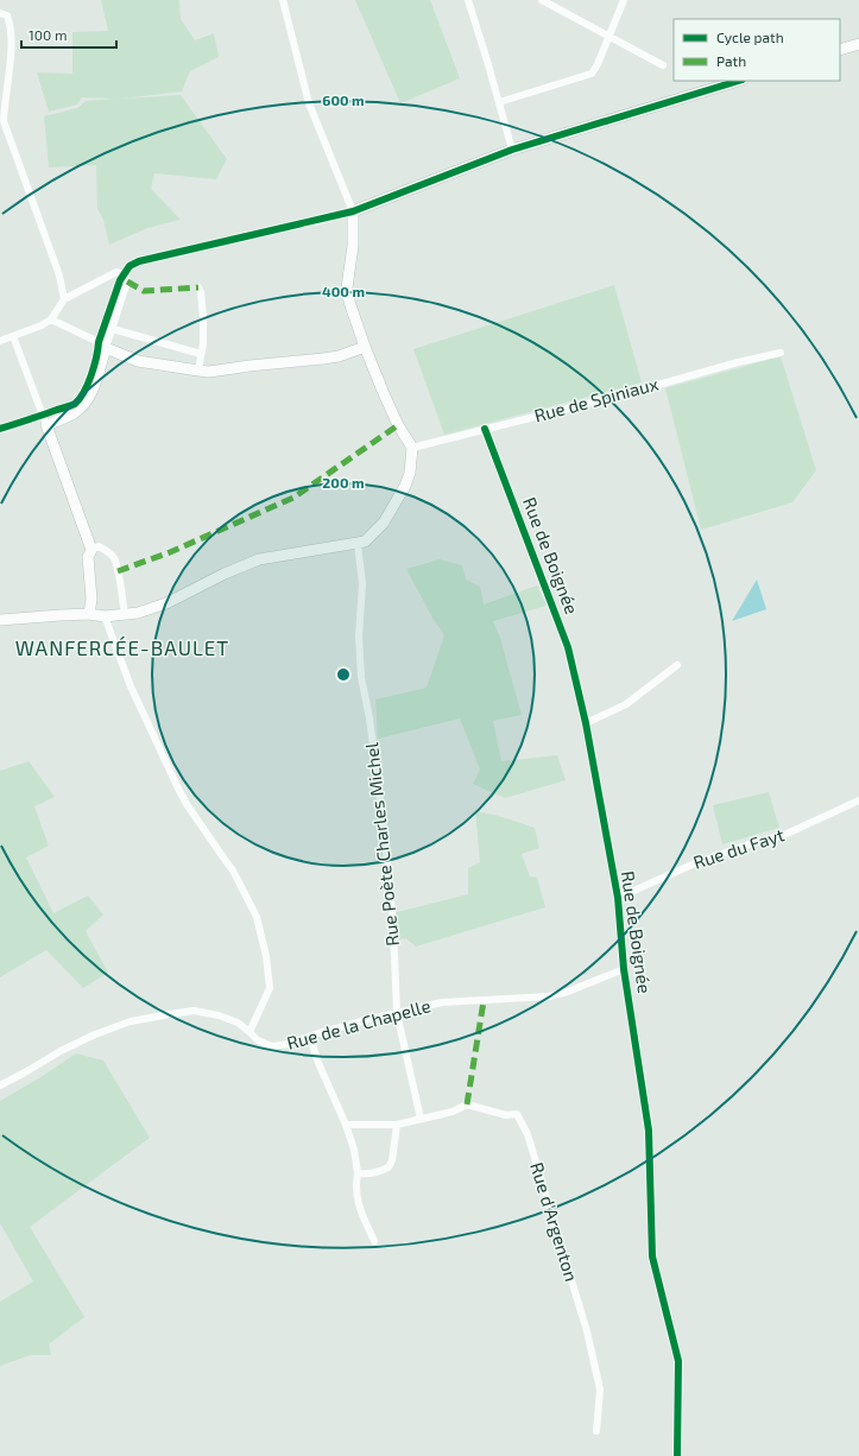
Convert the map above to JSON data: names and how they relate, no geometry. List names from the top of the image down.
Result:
{
  "streets": {
    "street": [
      "Rue de Spiniaux",
      "Rue de Boignée",
      "Rue Poète Charles Michel",
      "Rue du Fayt",
      "Rue de la Chapelle",
      "Rue d'Argenton"
    ]
  },
  "crossings": [
    ["Rue de Spiniaux", "Rue de Boignée"],
    ["Rue de Boignée", "Rue du Fayt"],
    ["Rue de Boignée", "Rue de la Chapelle"],
    ["Rue Poète Charles Michel", "Rue de la Chapelle"],
    ["Rue Poète Charles Michel", "Rue d'Argenton"]
  ],
  "districts": ["WANFERCÉE-BAULET"],
  "legend": ["Cycle path", "Path"],
  "scale_bar": "100 m",
  "rings": ["600 m", "400 m", "200 m"]
}
